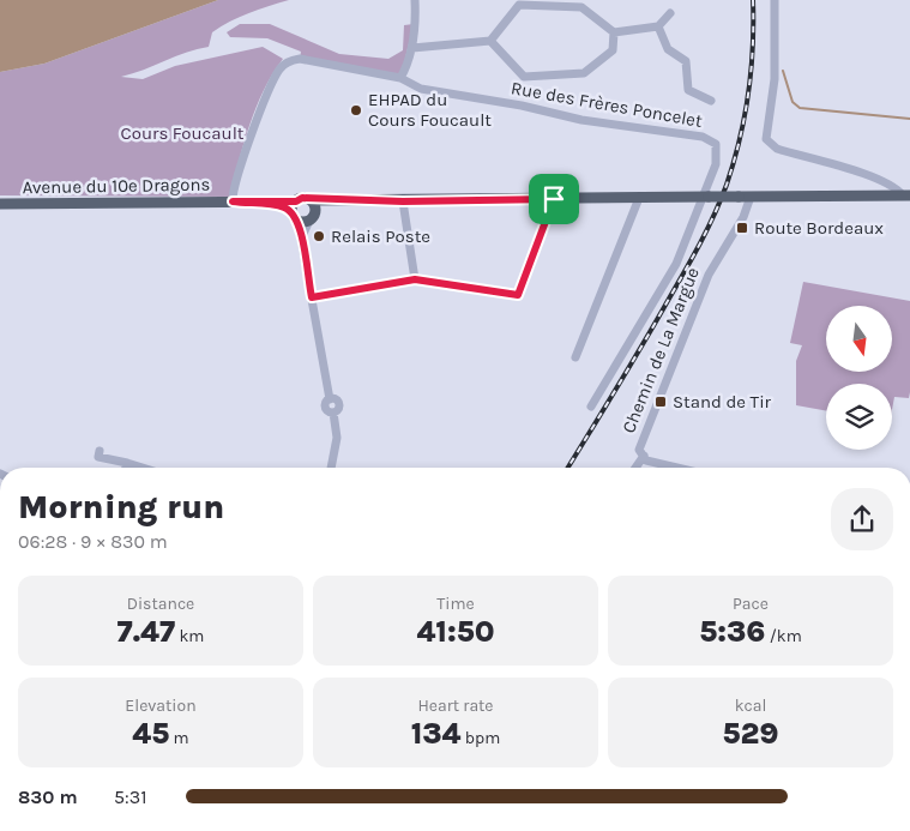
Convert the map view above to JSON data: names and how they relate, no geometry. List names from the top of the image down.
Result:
{
  "streets": {
    "main road": ["Avenue du 10e Dragons"],
    "street": ["Rue des Frères Poncelet", "Chemin de La Margue"]
  },
  "parks": ["Cours Foucault"],
  "places": {
    "other": ["EHPAD du Cours Foucault", "Relais Poste"],
    "transit": ["Route Bordeaux", "Stand de Tir"]
  },
  "north": "bottom",
  "page": {
    "heading": ["Morning run", "06:28 · 9 × 830 m"],
    "stats": [
      ["Distance", "7.47 km"],
      ["Time", "41:50"],
      ["Pace", "5:36 /km"],
      ["Elevation", "45 m"],
      ["Heart rate", "134 bpm"],
      ["kcal", "529"]
    ],
    "list": [
      {
        "name": "830 m",
        "note": "5:31"
      }
    ]
  }
}
